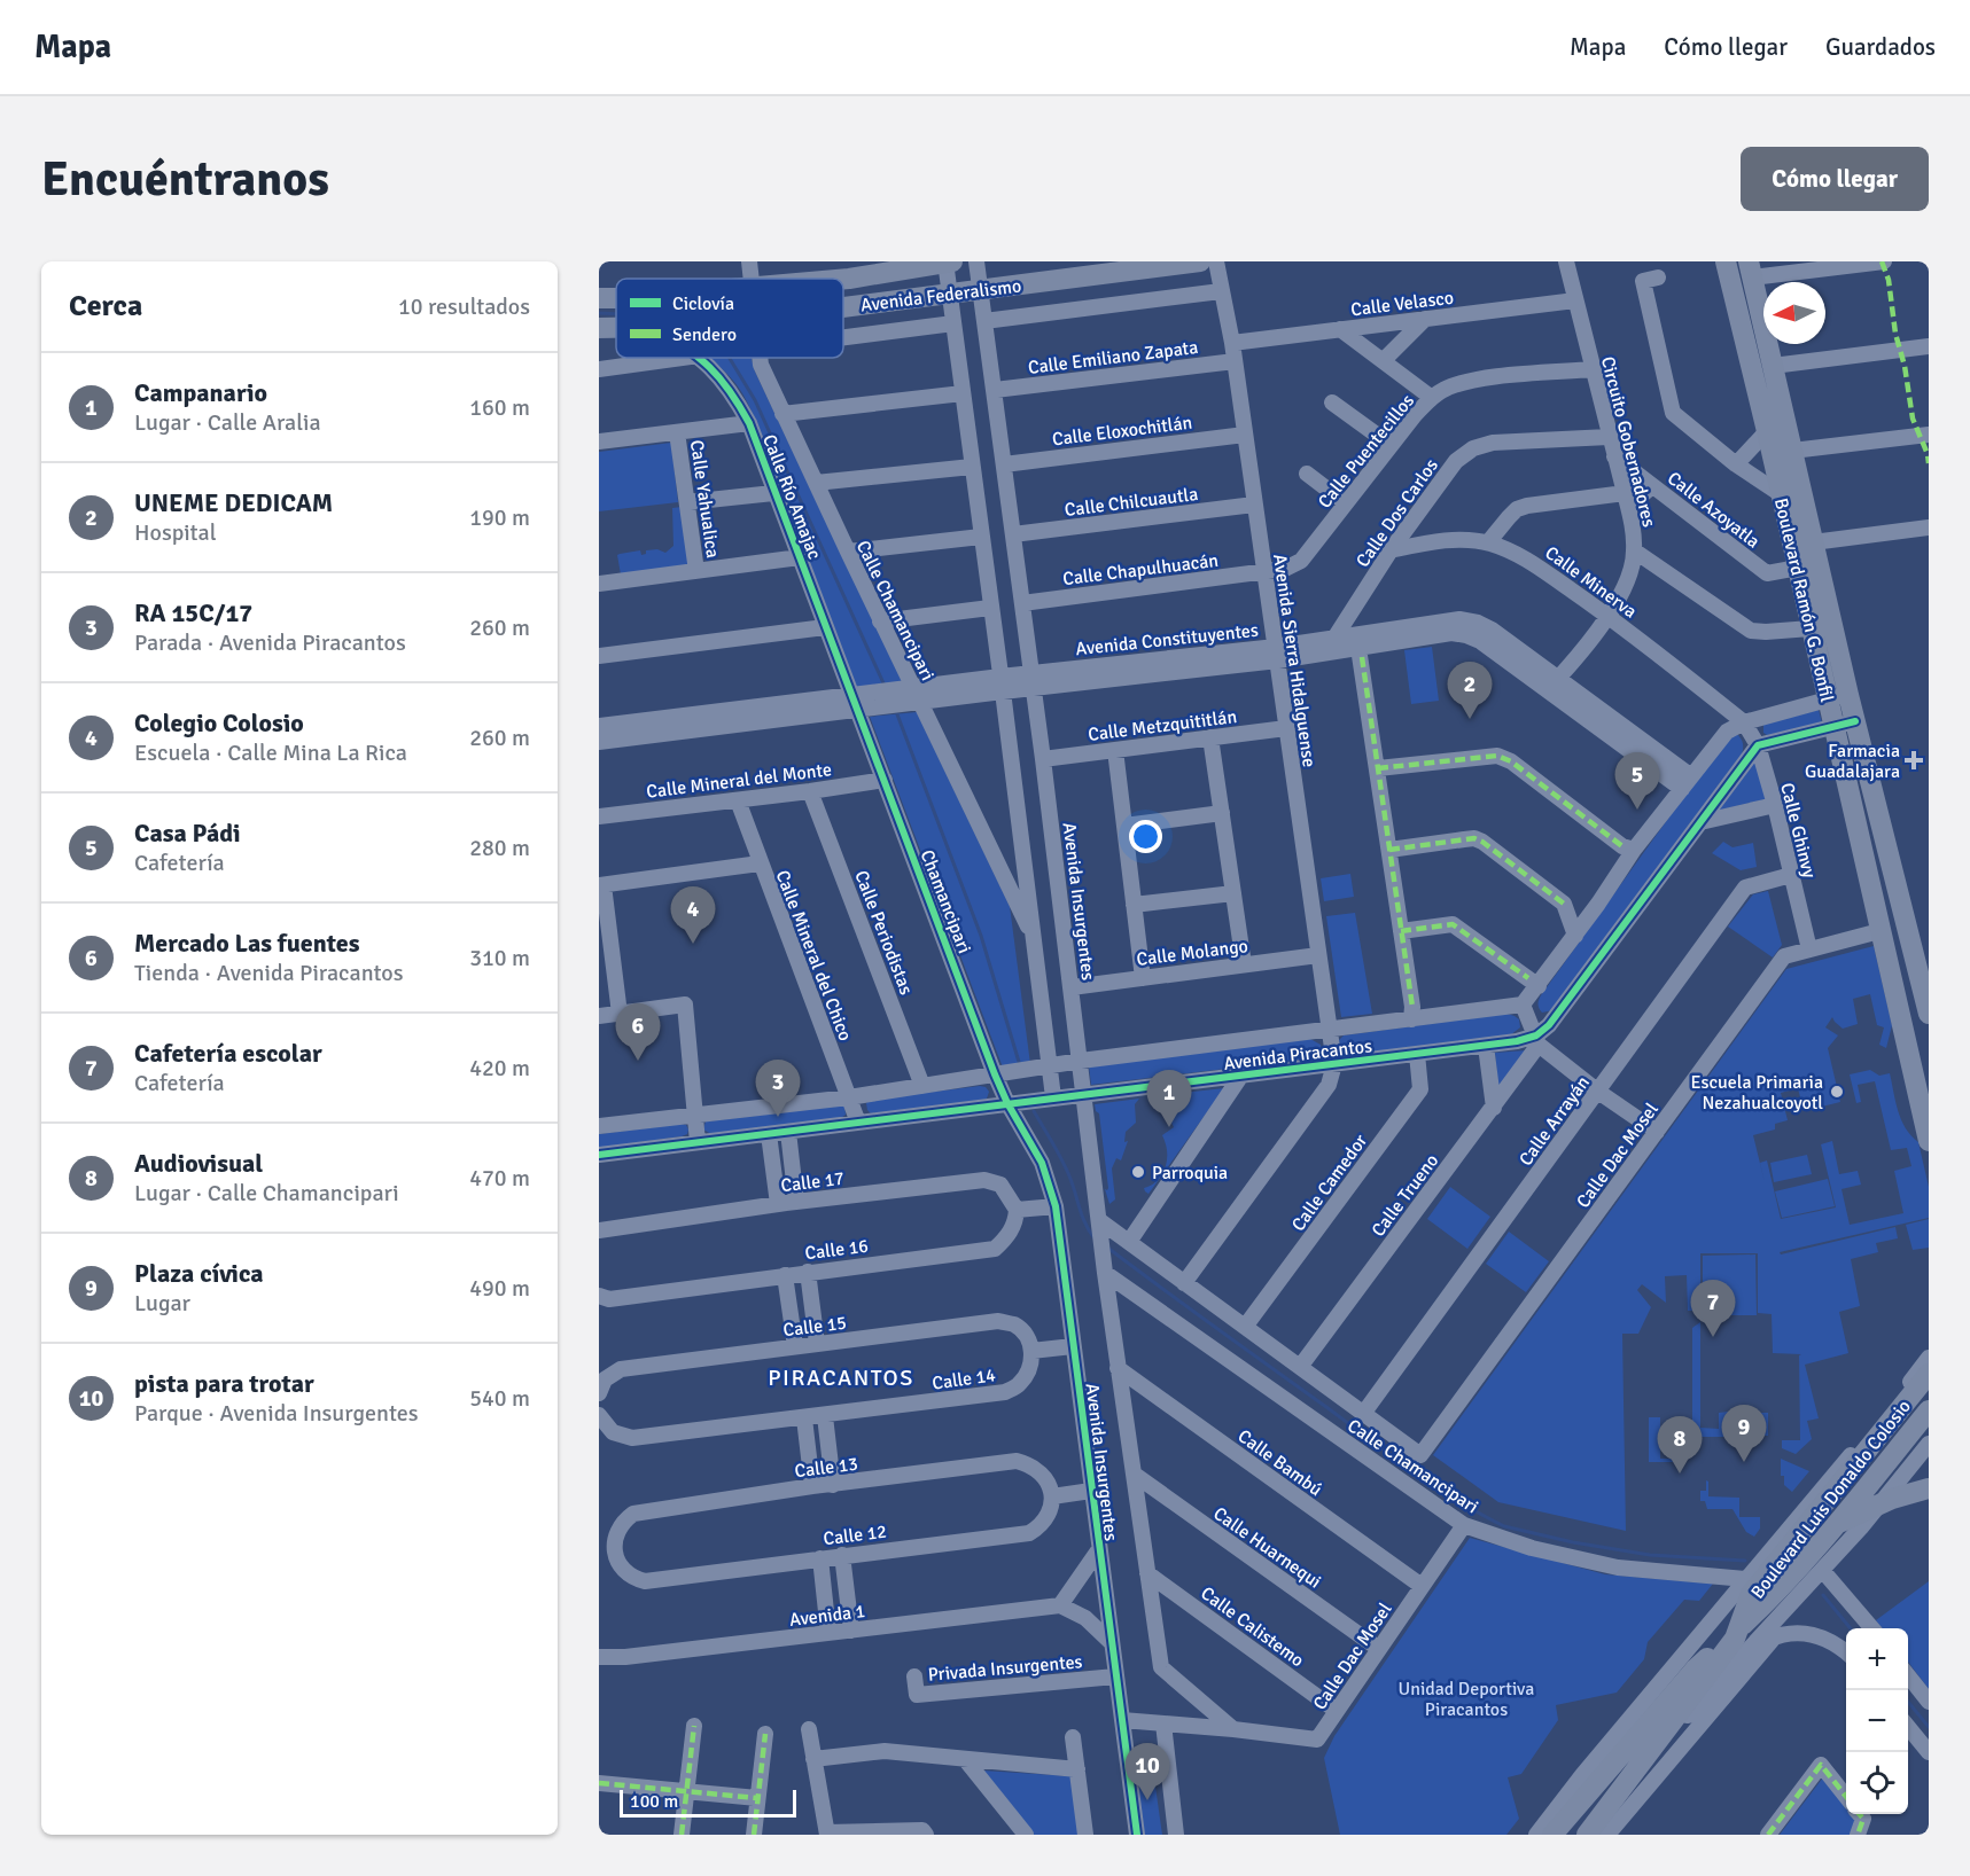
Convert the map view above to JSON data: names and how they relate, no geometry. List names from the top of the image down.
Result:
{
  "streets": {
    "main road": ["Avenida Federalismo", "Boulevard Ramón G. Bonfil", "Boulevard Luis Donaldo Colosio"],
    "street": [
      "Calle Velasco",
      "Calle Emiliano Zapata",
      "Calle Eloxochitlán",
      "Circuito Gobernadores",
      "Calle Puentecillos",
      "Calle Río Amajac",
      "Calle Yahualica",
      "Calle Chilcuautla",
      "Calle Azoyatla",
      "Calle Dos Carlos",
      "Calle Chapulhuacán",
      "Calle Minerva",
      "Calle Chamancipari",
      "Avenida Constituyentes",
      "Avenida Sierra Hidalguense",
      "Calle Metzquititlán",
      "Calle Mineral del Monte",
      "Calle Ghinvy",
      "Chamancipari",
      "Avenida Insurgentes",
      "Calle Periodistas",
      "Calle Molango",
      "Calle Mineral del Chico",
      "Avenida Piracantos",
      "Calle Arrayán",
      "Calle Dac Mosel",
      "Calle 17",
      "Calle Camedor",
      "Calle Trueno",
      "Calle 16",
      "Calle 15",
      "Calle 14",
      "Calle Bambú",
      "Calle 13",
      "Calle 12",
      "Calle Huarnequi",
      "Avenida 1",
      "Calle Calistemo",
      "Privada Insurgentes"
    ]
  },
  "crossings": [
    ["Avenida Federalismo", "Avenida Insurgentes"],
    ["Calle Velasco", "Circuito Gobernadores"],
    ["Calle Velasco", "Avenida Sierra Hidalguense"],
    ["Calle Emiliano Zapata", "Avenida Sierra Hidalguense"],
    ["Calle Emiliano Zapata", "Avenida Insurgentes"],
    ["Calle Eloxochitlán", "Avenida Sierra Hidalguense"],
    ["Calle Eloxochitlán", "Avenida Insurgentes"],
    ["Circuito Gobernadores", "Calle Puentecillos"],
    ["Circuito Gobernadores", "Calle Azoyatla"],
    ["Circuito Gobernadores", "Calle Dos Carlos"],
    ["Circuito Gobernadores", "Calle Minerva"],
    ["Circuito Gobernadores", "Avenida Constituyentes"],
    ["Calle Puentecillos", "Calle Chapulhuacán"],
    ["Calle Puentecillos", "Avenida Sierra Hidalguense"],
    ["Calle Río Amajac", "Avenida Constituyentes"],
    ["Calle Río Amajac", "Chamancipari"],
    ["Calle Chilcuautla", "Avenida Sierra Hidalguense"],
    ["Calle Chilcuautla", "Avenida Insurgentes"],
    ["Calle Azoyatla", "Boulevard Ramón G. Bonfil"],
    ["Calle Dos Carlos", "Calle Minerva"],
    ["Calle Dos Carlos", "Avenida Constituyentes"],
    ["Calle Chapulhuacán", "Avenida Sierra Hidalguense"],
    ["Calle Chapulhuacán", "Avenida Insurgentes"],
    ["Calle Minerva", "Calle Ghinvy"],
    ["Boulevard Ramón G. Bonfil", "Calle Dac Mosel"],
    ["Calle Chamancipari", "Avenida Constituyentes"],
    ["Calle Chamancipari", "Avenida Insurgentes"],
    ["Calle Chamancipari", "Calle Arrayán"],
    ["Calle Chamancipari", "Calle Dac Mosel"],
    ["Calle Chamancipari", "Calle Camedor"],
    ["Calle Chamancipari", "Calle Trueno"],
    ["Avenida Constituyentes", "Avenida Sierra Hidalguense"],
    ["Avenida Constituyentes", "Chamancipari"],
    ["Avenida Constituyentes", "Avenida Insurgentes"],
    ["Avenida Sierra Hidalguense", "Calle Metzquititlán"],
    ["Avenida Sierra Hidalguense", "Calle Molango"],
    ["Avenida Sierra Hidalguense", "Avenida Piracantos"],
    ["Calle Metzquititlán", "Avenida Insurgentes"],
    ["Calle Mineral del Monte", "Chamancipari"],
    ["Calle Mineral del Monte", "Calle Periodistas"],
    ["Calle Mineral del Monte", "Calle Mineral del Chico"],
    ["Calle Ghinvy", "Calle Arrayán"],
    ["Calle Ghinvy", "Calle Dac Mosel"],
    ["Chamancipari", "Avenida Insurgentes"],
    ["Chamancipari", "Avenida Piracantos"],
    ["Avenida Insurgentes", "Calle Molango"],
    ["Avenida Insurgentes", "Avenida Piracantos"],
    ["Avenida Insurgentes", "Calle Dac Mosel"],
    ["Avenida Insurgentes", "Calle Bambú"],
    ["Avenida Insurgentes", "Calle Huarnequi"],
    ["Avenida Insurgentes", "Calle Calistemo"],
    ["Avenida Insurgentes", "Privada Insurgentes"],
    ["Calle Periodistas", "Avenida Piracantos"],
    ["Calle Mineral del Chico", "Avenida Piracantos"],
    ["Avenida Piracantos", "Calle Camedor"],
    ["Avenida Piracantos", "Calle Trueno"],
    ["Calle Dac Mosel", "Calle Bambú"],
    ["Calle Dac Mosel", "Calle Huarnequi"],
    ["Calle Dac Mosel", "Calle Calistemo"],
    ["Calle 17", "Calle 16"],
    ["Calle 15", "Calle 14"],
    ["Calle 13", "Calle 12"]
  ],
  "districts": ["PIRACANTOS"],
  "parks": ["Unidad Deportiva Piracantos"],
  "places": {
    "health": ["Farmacia Guadalajara"],
    "other": ["Escuela Primaria Nezahualcoyotl", "Parroquia"]
  },
  "legend": ["Ciclovía", "Sendero"],
  "scale_bar": "100 m",
  "north": "left",
  "page": {
    "header": "Mapa",
    "nav": ["Mapa", "Cómo llegar", "Guardados"],
    "buttons": "Cómo llegar",
    "title": "Encuéntranos",
    "heading": ["Cerca", "10 resultados"],
    "list": [
      {
        "mark": "1",
        "name": "Campanario",
        "note": "Lugar · Calle Aralia",
        "value": "160 m"
      },
      {
        "mark": "2",
        "name": "UNEME DEDICAM",
        "note": "Hospital",
        "value": "190 m"
      },
      {
        "mark": "3",
        "name": "RA 15C/17",
        "note": "Parada · Avenida Piracantos",
        "value": "260 m"
      },
      {
        "mark": "4",
        "name": "Colegio Colosio",
        "note": "Escuela · Calle Mina La Rica",
        "value": "260 m"
      },
      {
        "mark": "5",
        "name": "Casa Pádi",
        "note": "Cafetería",
        "value": "280 m"
      },
      {
        "mark": "6",
        "name": "Mercado Las fuentes",
        "note": "Tienda · Avenida Piracantos",
        "value": "310 m"
      },
      {
        "mark": "7",
        "name": "Cafetería escolar",
        "note": "Cafetería",
        "value": "420 m"
      },
      {
        "mark": "8",
        "name": "Audiovisual",
        "note": "Lugar · Calle Chamancipari",
        "value": "470 m"
      },
      {
        "mark": "9",
        "name": "Plaza cívica",
        "note": "Lugar",
        "value": "490 m"
      },
      {
        "mark": "10",
        "name": "pista para trotar",
        "note": "Parque · Avenida Insurgentes",
        "value": "540 m"
      }
    ],
    "pins": [
      "2",
      "5",
      "4",
      "6",
      "3",
      "1",
      "7",
      "9",
      "8",
      "10"
    ],
    "map_buttons": ["+", "−"],
    "scale": "100 m"
  }
}
